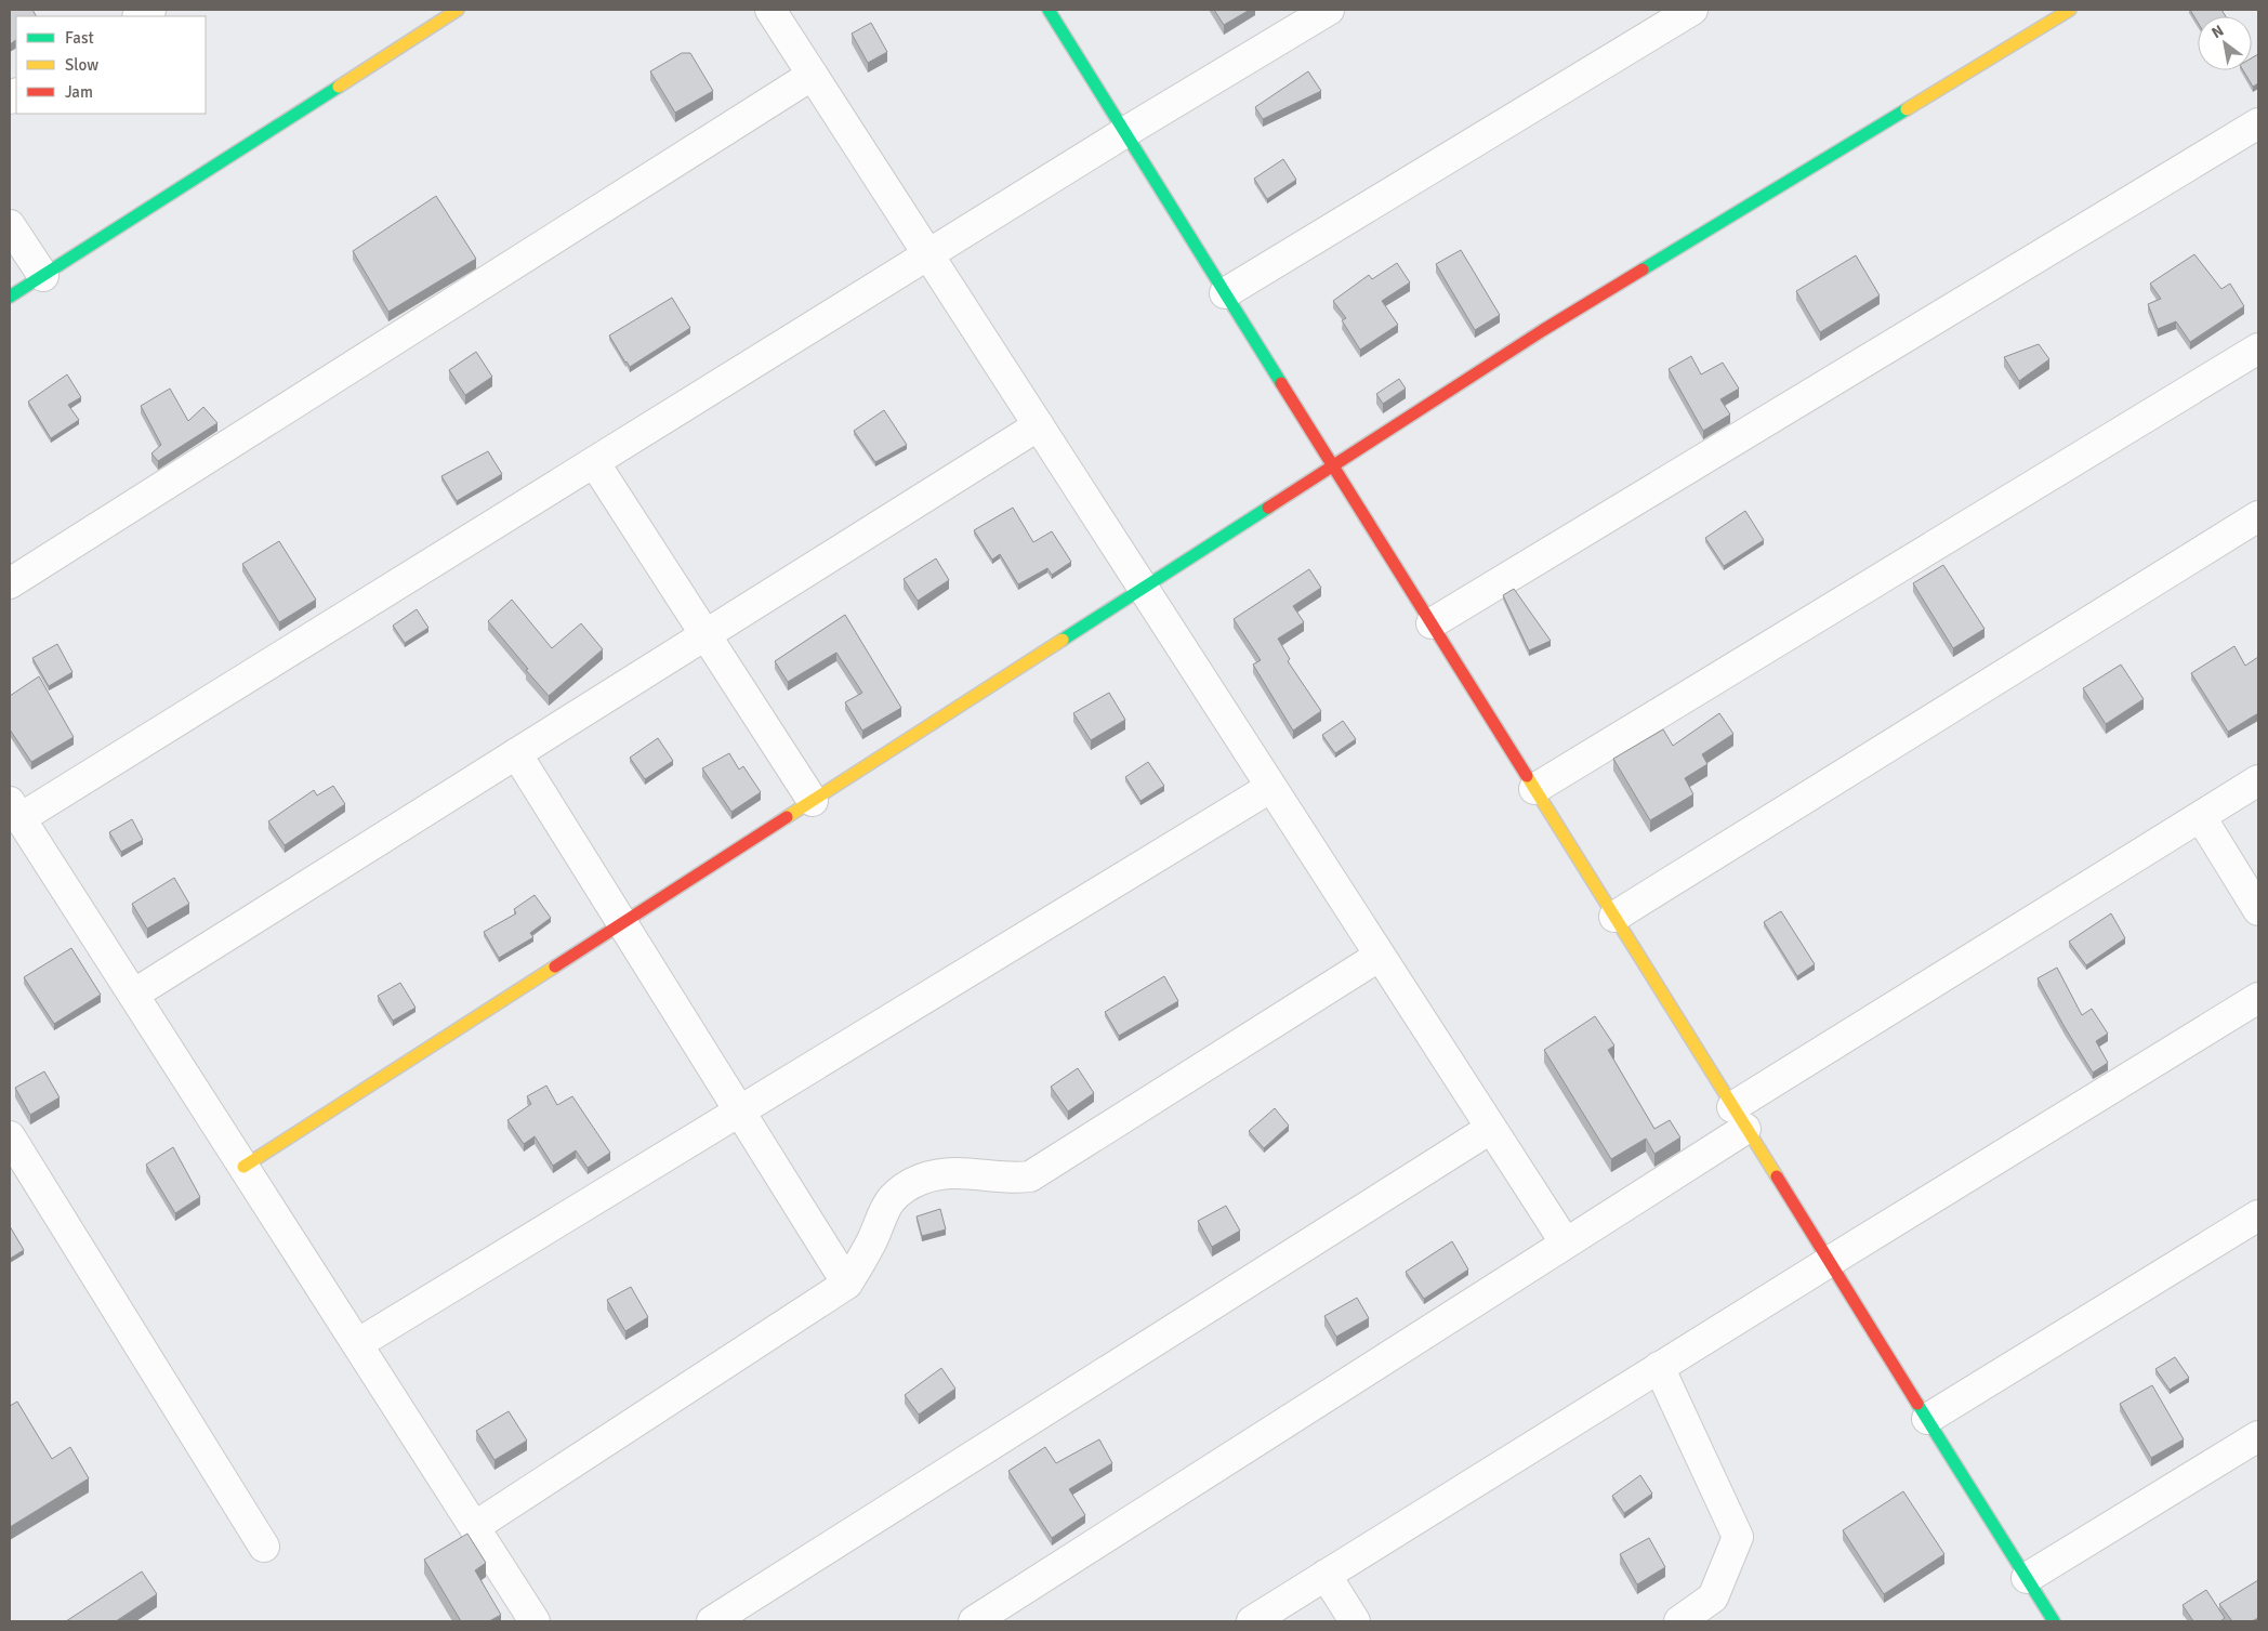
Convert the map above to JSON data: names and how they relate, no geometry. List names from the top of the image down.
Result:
{
  "legend": ["Fast", "Slow", "Jam"],
  "north": "top left"
}
